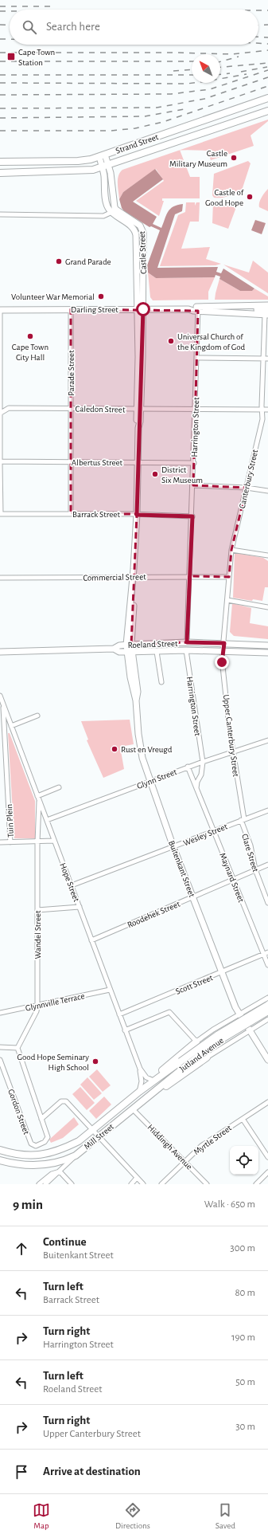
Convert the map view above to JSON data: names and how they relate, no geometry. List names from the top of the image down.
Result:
{
  "streets": {
    "main road": [
      "Strand Street",
      "Castle Street",
      "Darling Street",
      "Roeland Street",
      "Buitenkant Street",
      "Jutland Avenue",
      "Mill Street"
    ],
    "street": [
      "Parade Street",
      "Caledon Street",
      "Harrington Street",
      "Albertus Street",
      "Canterbury Street",
      "Barrack Street",
      "Commercial Street",
      "Upper Canterbury Street",
      "Glynn Street",
      "Tuin Plein",
      "Wesley Street",
      "Clare Street",
      "Maynard Street",
      "Hope Street",
      "Roodehek Street",
      "Wandel Street",
      "Scott Street",
      "Glynnville Terrace",
      "Gordon Street",
      "Myrtle Street",
      "Hiddingh Avenue"
    ]
  },
  "crossings": [
    ["Castle Street", "Darling Street"],
    ["Castle Street", "Buitenkant Street"],
    ["Darling Street", "Parade Street"],
    ["Darling Street", "Harrington Street"],
    ["Darling Street", "Canterbury Street"],
    ["Darling Street", "Buitenkant Street"],
    ["Parade Street", "Caledon Street"],
    ["Parade Street", "Albertus Street"],
    ["Parade Street", "Barrack Street"],
    ["Caledon Street", "Harrington Street"],
    ["Caledon Street", "Canterbury Street"],
    ["Caledon Street", "Buitenkant Street"],
    ["Harrington Street", "Albertus Street"],
    ["Harrington Street", "Barrack Street"],
    ["Harrington Street", "Commercial Street"],
    ["Harrington Street", "Roeland Street"],
    ["Harrington Street", "Glynn Street"],
    ["Albertus Street", "Buitenkant Street"],
    ["Canterbury Street", "Commercial Street"],
    ["Canterbury Street", "Roeland Street"],
    ["Canterbury Street", "Upper Canterbury Street"],
    ["Barrack Street", "Buitenkant Street"],
    ["Commercial Street", "Buitenkant Street"],
    ["Roeland Street", "Upper Canterbury Street"],
    ["Roeland Street", "Buitenkant Street"],
    ["Upper Canterbury Street", "Glynn Street"],
    ["Upper Canterbury Street", "Wesley Street"],
    ["Upper Canterbury Street", "Clare Street"],
    ["Glynn Street", "Buitenkant Street"],
    ["Glynn Street", "Maynard Street"],
    ["Glynn Street", "Hope Street"],
    ["Tuin Plein", "Hope Street"],
    ["Wesley Street", "Clare Street"],
    ["Wesley Street", "Buitenkant Street"],
    ["Wesley Street", "Maynard Street"],
    ["Wesley Street", "Hope Street"],
    ["Clare Street", "Roodehek Street"],
    ["Buitenkant Street", "Roodehek Street"],
    ["Buitenkant Street", "Scott Street"],
    ["Maynard Street", "Roodehek Street"],
    ["Maynard Street", "Scott Street"],
    ["Hope Street", "Roodehek Street"],
    ["Hope Street", "Wandel Street"],
    ["Hope Street", "Scott Street"],
    ["Hope Street", "Glynnville Terrace"],
    ["Hope Street", "Jutland Avenue"],
    ["Hope Street", "Mill Street"],
    ["Wandel Street", "Glynnville Terrace"],
    ["Jutland Avenue", "Mill Street"],
    ["Mill Street", "Hiddingh Avenue"],
    ["Myrtle Street", "Hiddingh Avenue"]
  ],
  "places": {
    "transit": ["Cape Town Station"],
    "other": [
      "Castle Military Museum",
      "Castle of Good Hope",
      "Grand Parade",
      "Volunteer War Memorial",
      "Cape Town City Hall",
      "Universal Church of the Kingdom of God",
      "District Six Museum",
      "Rust en Vreugd",
      "Good Hope Seminary High School"
    ]
  },
  "north": "top left",
  "page": {
    "search": "Search here",
    "heading": ["9 min", "Walk · 650 m"],
    "list": [
      ["Continue", "Buitenkant Street", "300 m"],
      ["Turn left", "Barrack Street", "80 m"],
      ["Turn right", "Harrington Street", "190 m"],
      ["Turn left", "Roeland Street", "50 m"],
      ["Turn right", "Upper Canterbury Street", "30 m"],
      "Arrive at destination"
    ],
    "nav": ["Map", "Directions", "Saved"]
  }
}
